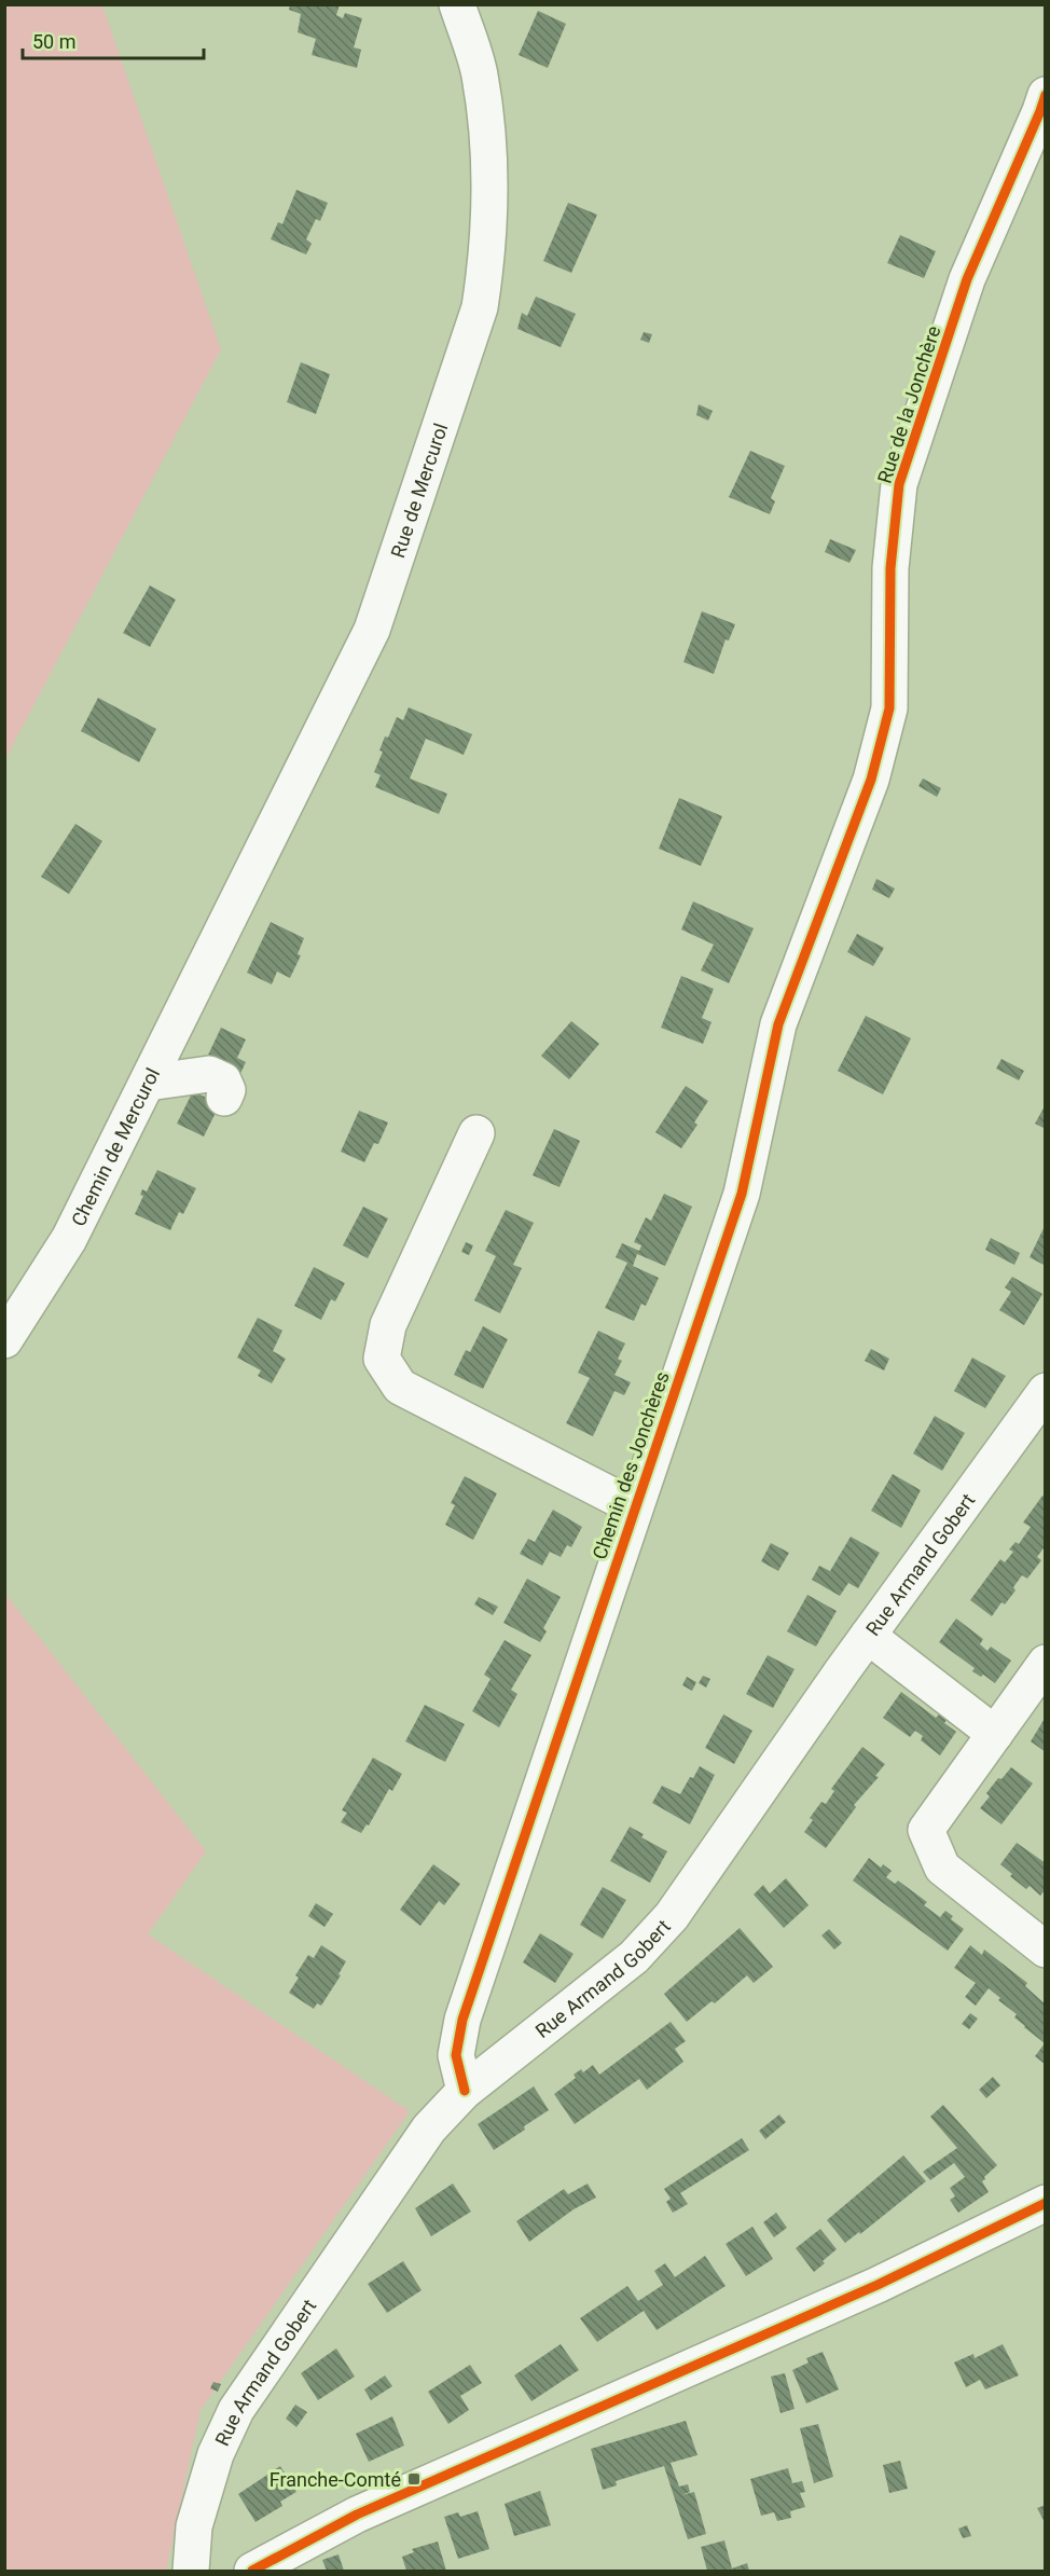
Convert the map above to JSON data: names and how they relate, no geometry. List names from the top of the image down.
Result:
{
  "streets": {
    "street": [
      "Rue de la Jonchère",
      "Rue de Mercurol",
      "Chemin de Mercurol",
      "Chemin des Jonchères",
      "Rue Armand Gobert"
    ]
  },
  "crossings": [
    ["Rue de la Jonchère", "Chemin des Jonchères"],
    ["Rue de Mercurol", "Chemin de Mercurol"],
    ["Chemin des Jonchères", "Rue Armand Gobert"]
  ],
  "places": {
    "transit": ["Franche-Comté"]
  },
  "scale_bar": "50 m"
}
